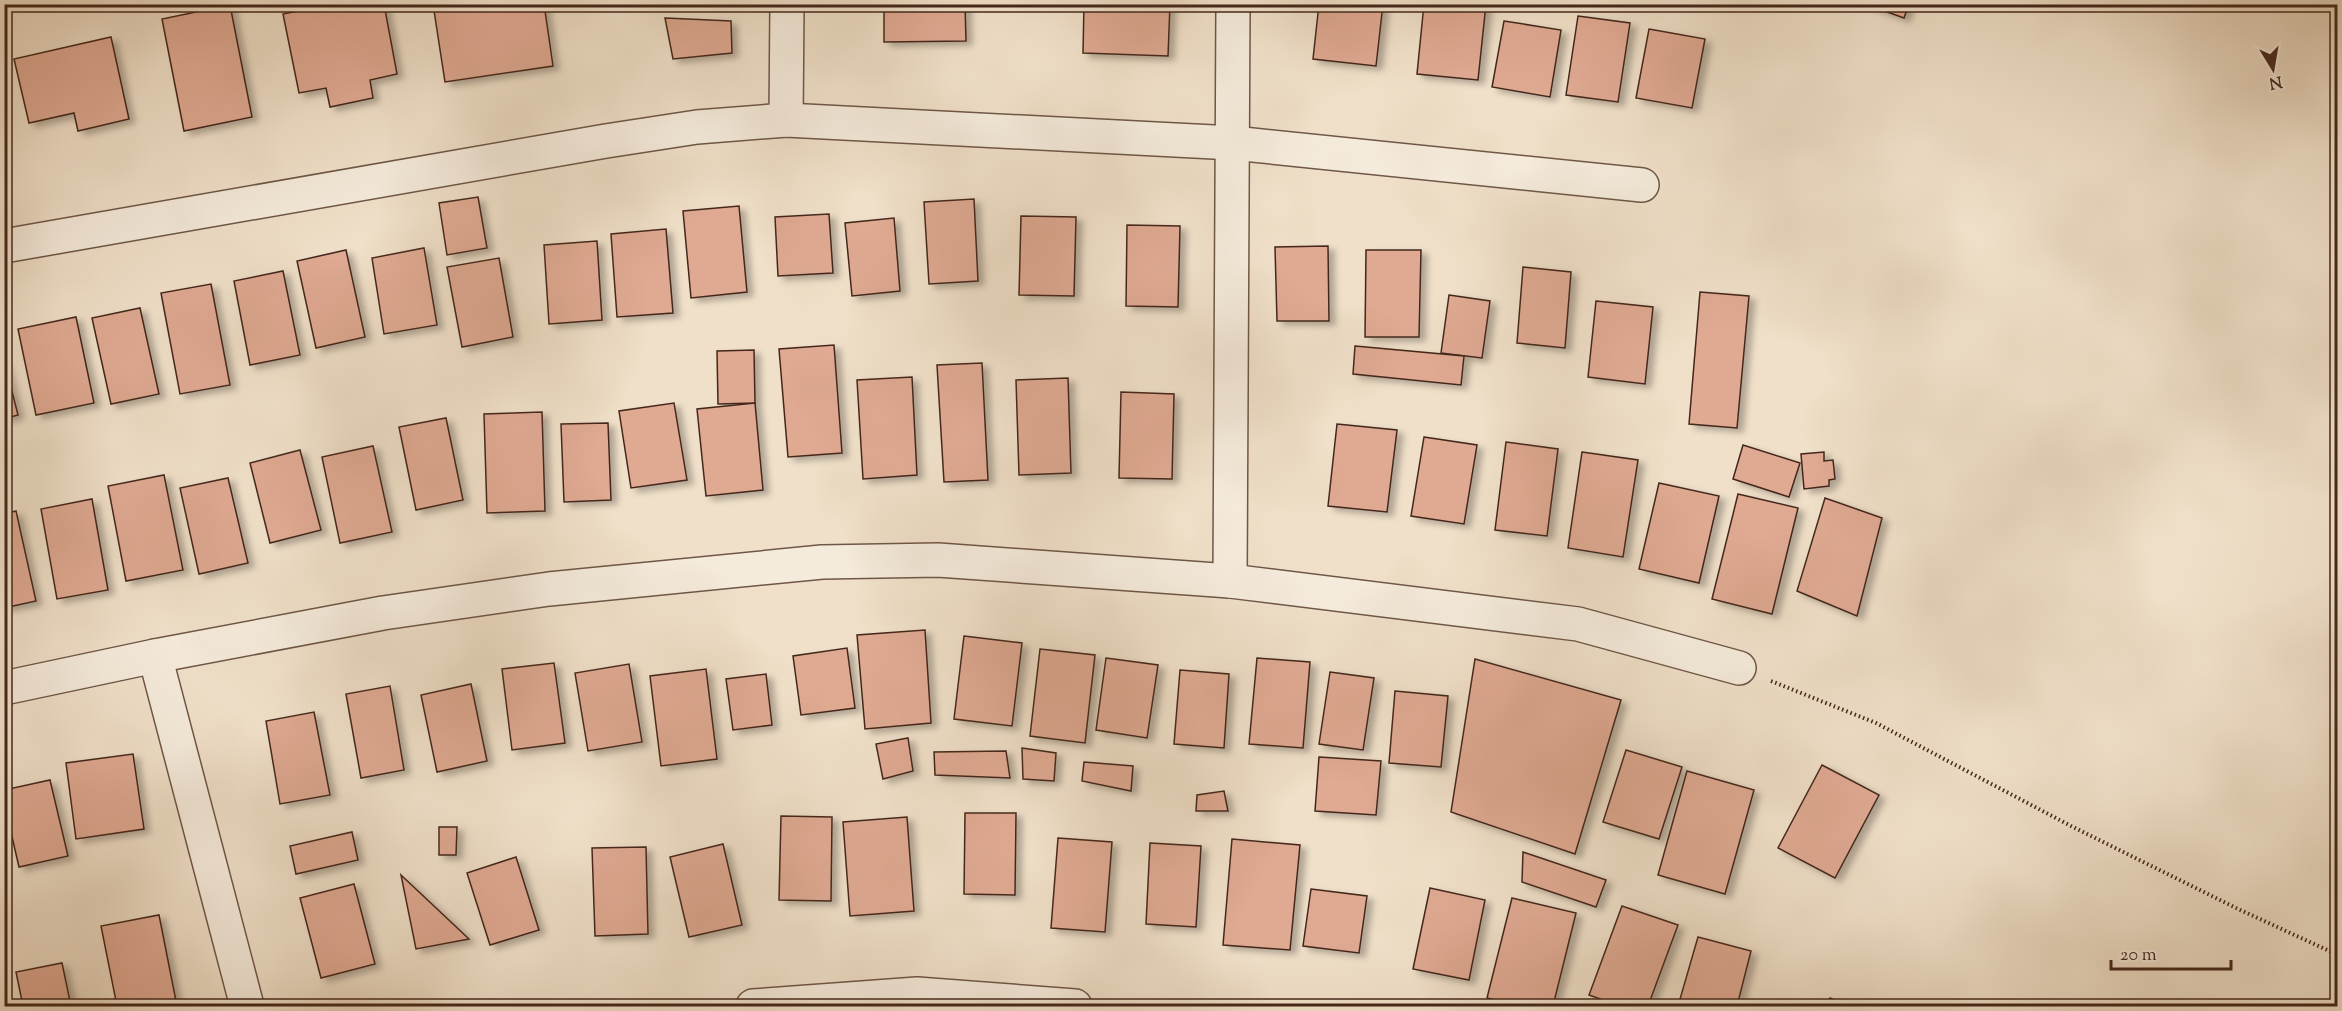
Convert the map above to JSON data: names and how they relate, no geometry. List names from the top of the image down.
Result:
{
  "scale_bar": "20 m",
  "north": "bottom"
}
